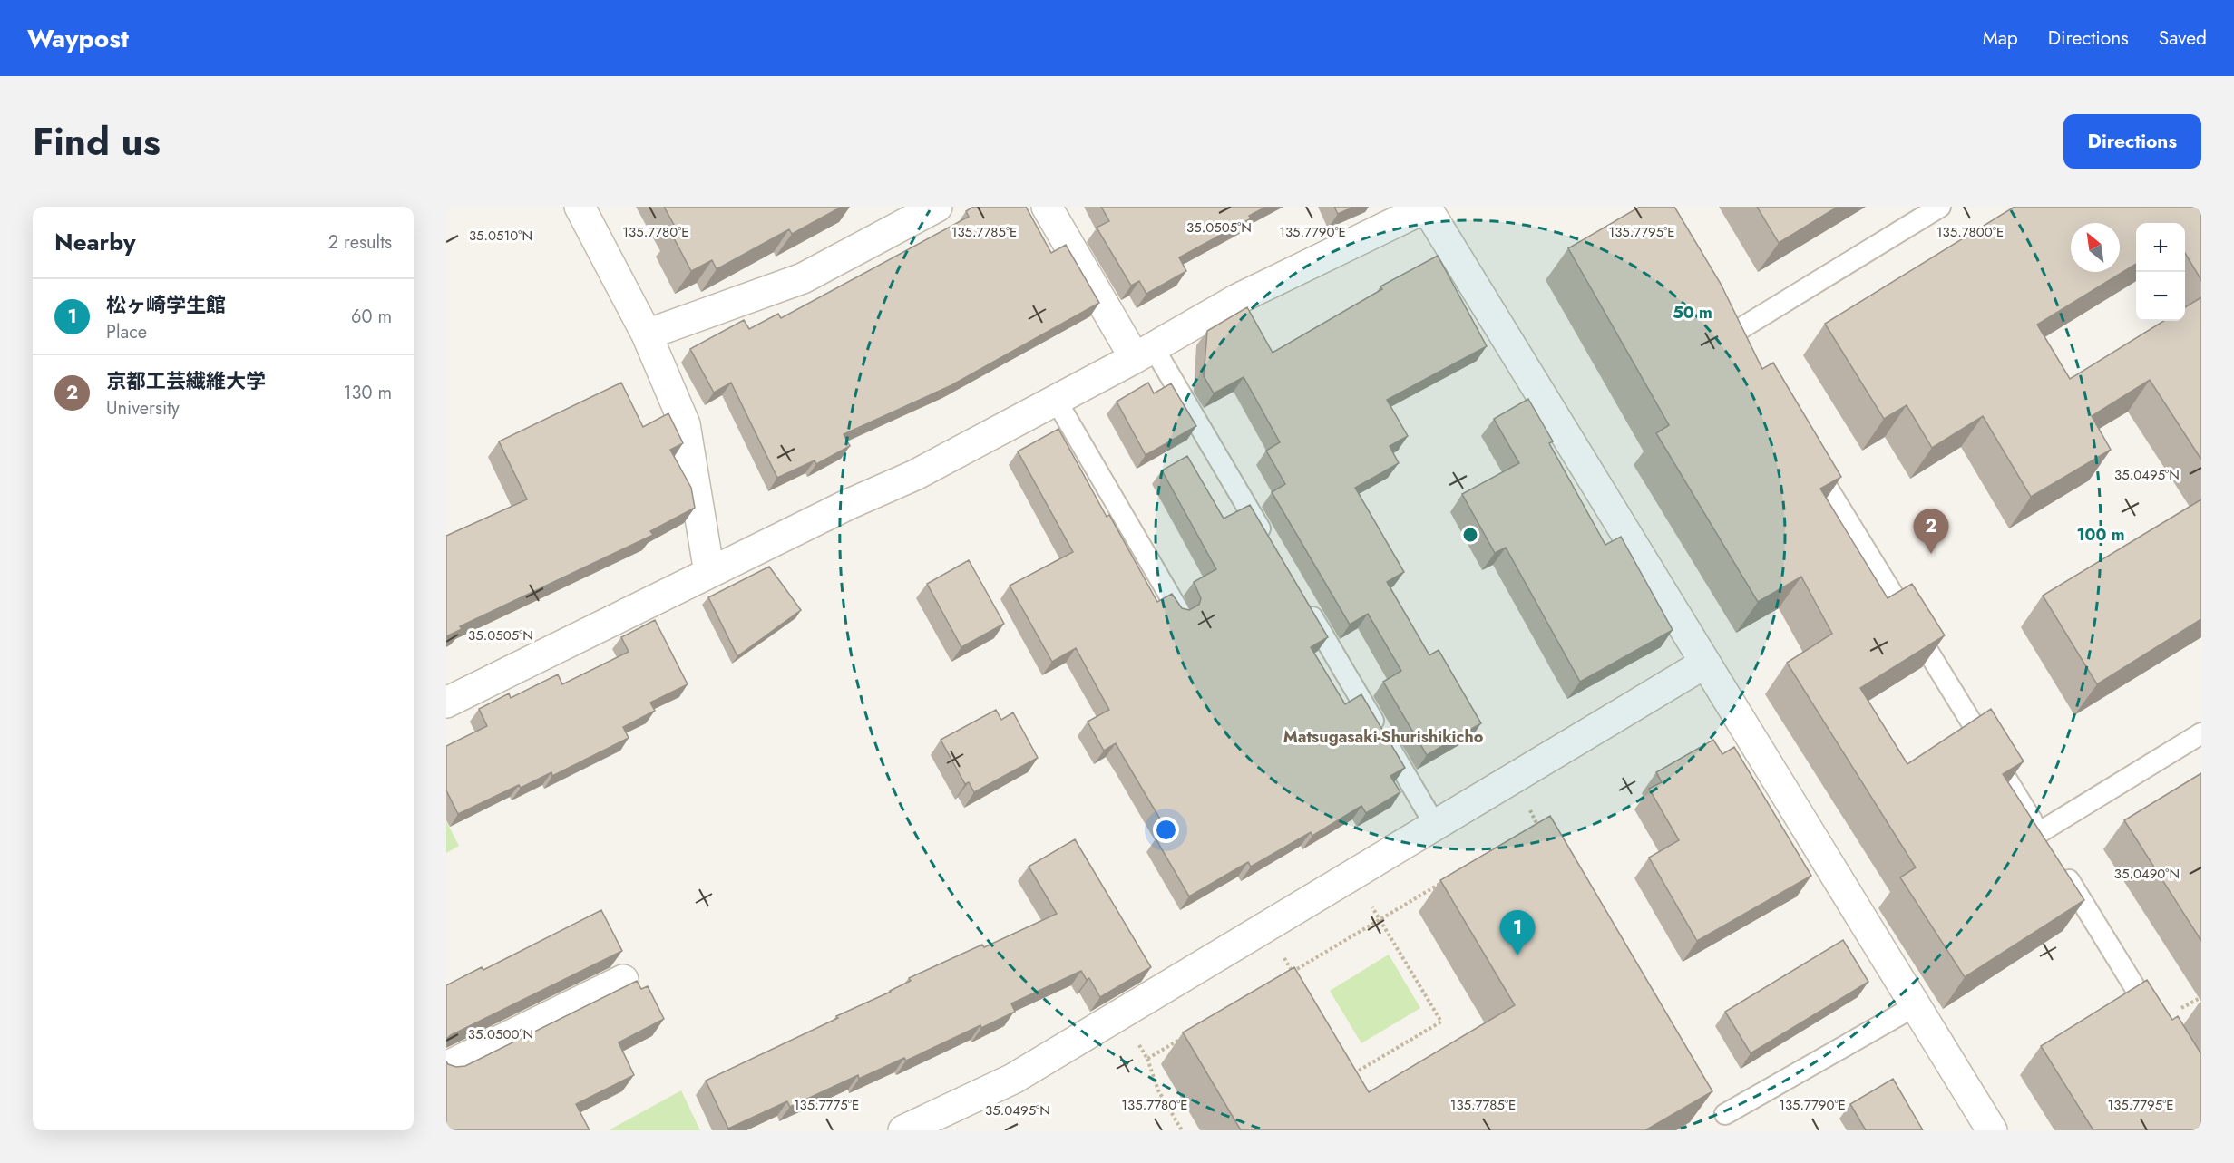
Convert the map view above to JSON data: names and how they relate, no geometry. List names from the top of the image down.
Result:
{
  "districts": ["Matsugasaki-Shurishikicho"],
  "north": "top left",
  "page": {
    "header": "Waypost",
    "nav": ["Map", "Directions", "Saved"],
    "title": "Find us",
    "buttons": "Directions",
    "heading": ["Nearby", "2 results"],
    "map_buttons": ["+", "−"],
    "list": [
      {
        "mark": "1",
        "name": "松ヶ崎学生館",
        "note": "Place",
        "value": "60 m"
      },
      {
        "mark": "2",
        "name": "京都工芸繊維大学",
        "note": "University",
        "value": "130 m"
      }
    ],
    "pins": ["2", "1"]
  },
  "coordinates": [
    "35.0505°N",
    "135.7780°E",
    "135.7785°E",
    "135.7790°E",
    "135.7795°E",
    "135.7800°E",
    "35.0510°N",
    "35.0495°N",
    "35.0490°N",
    "35.0500°N",
    "135.7775°E"
  ],
  "rings": ["50 m", "100 m"]
}
